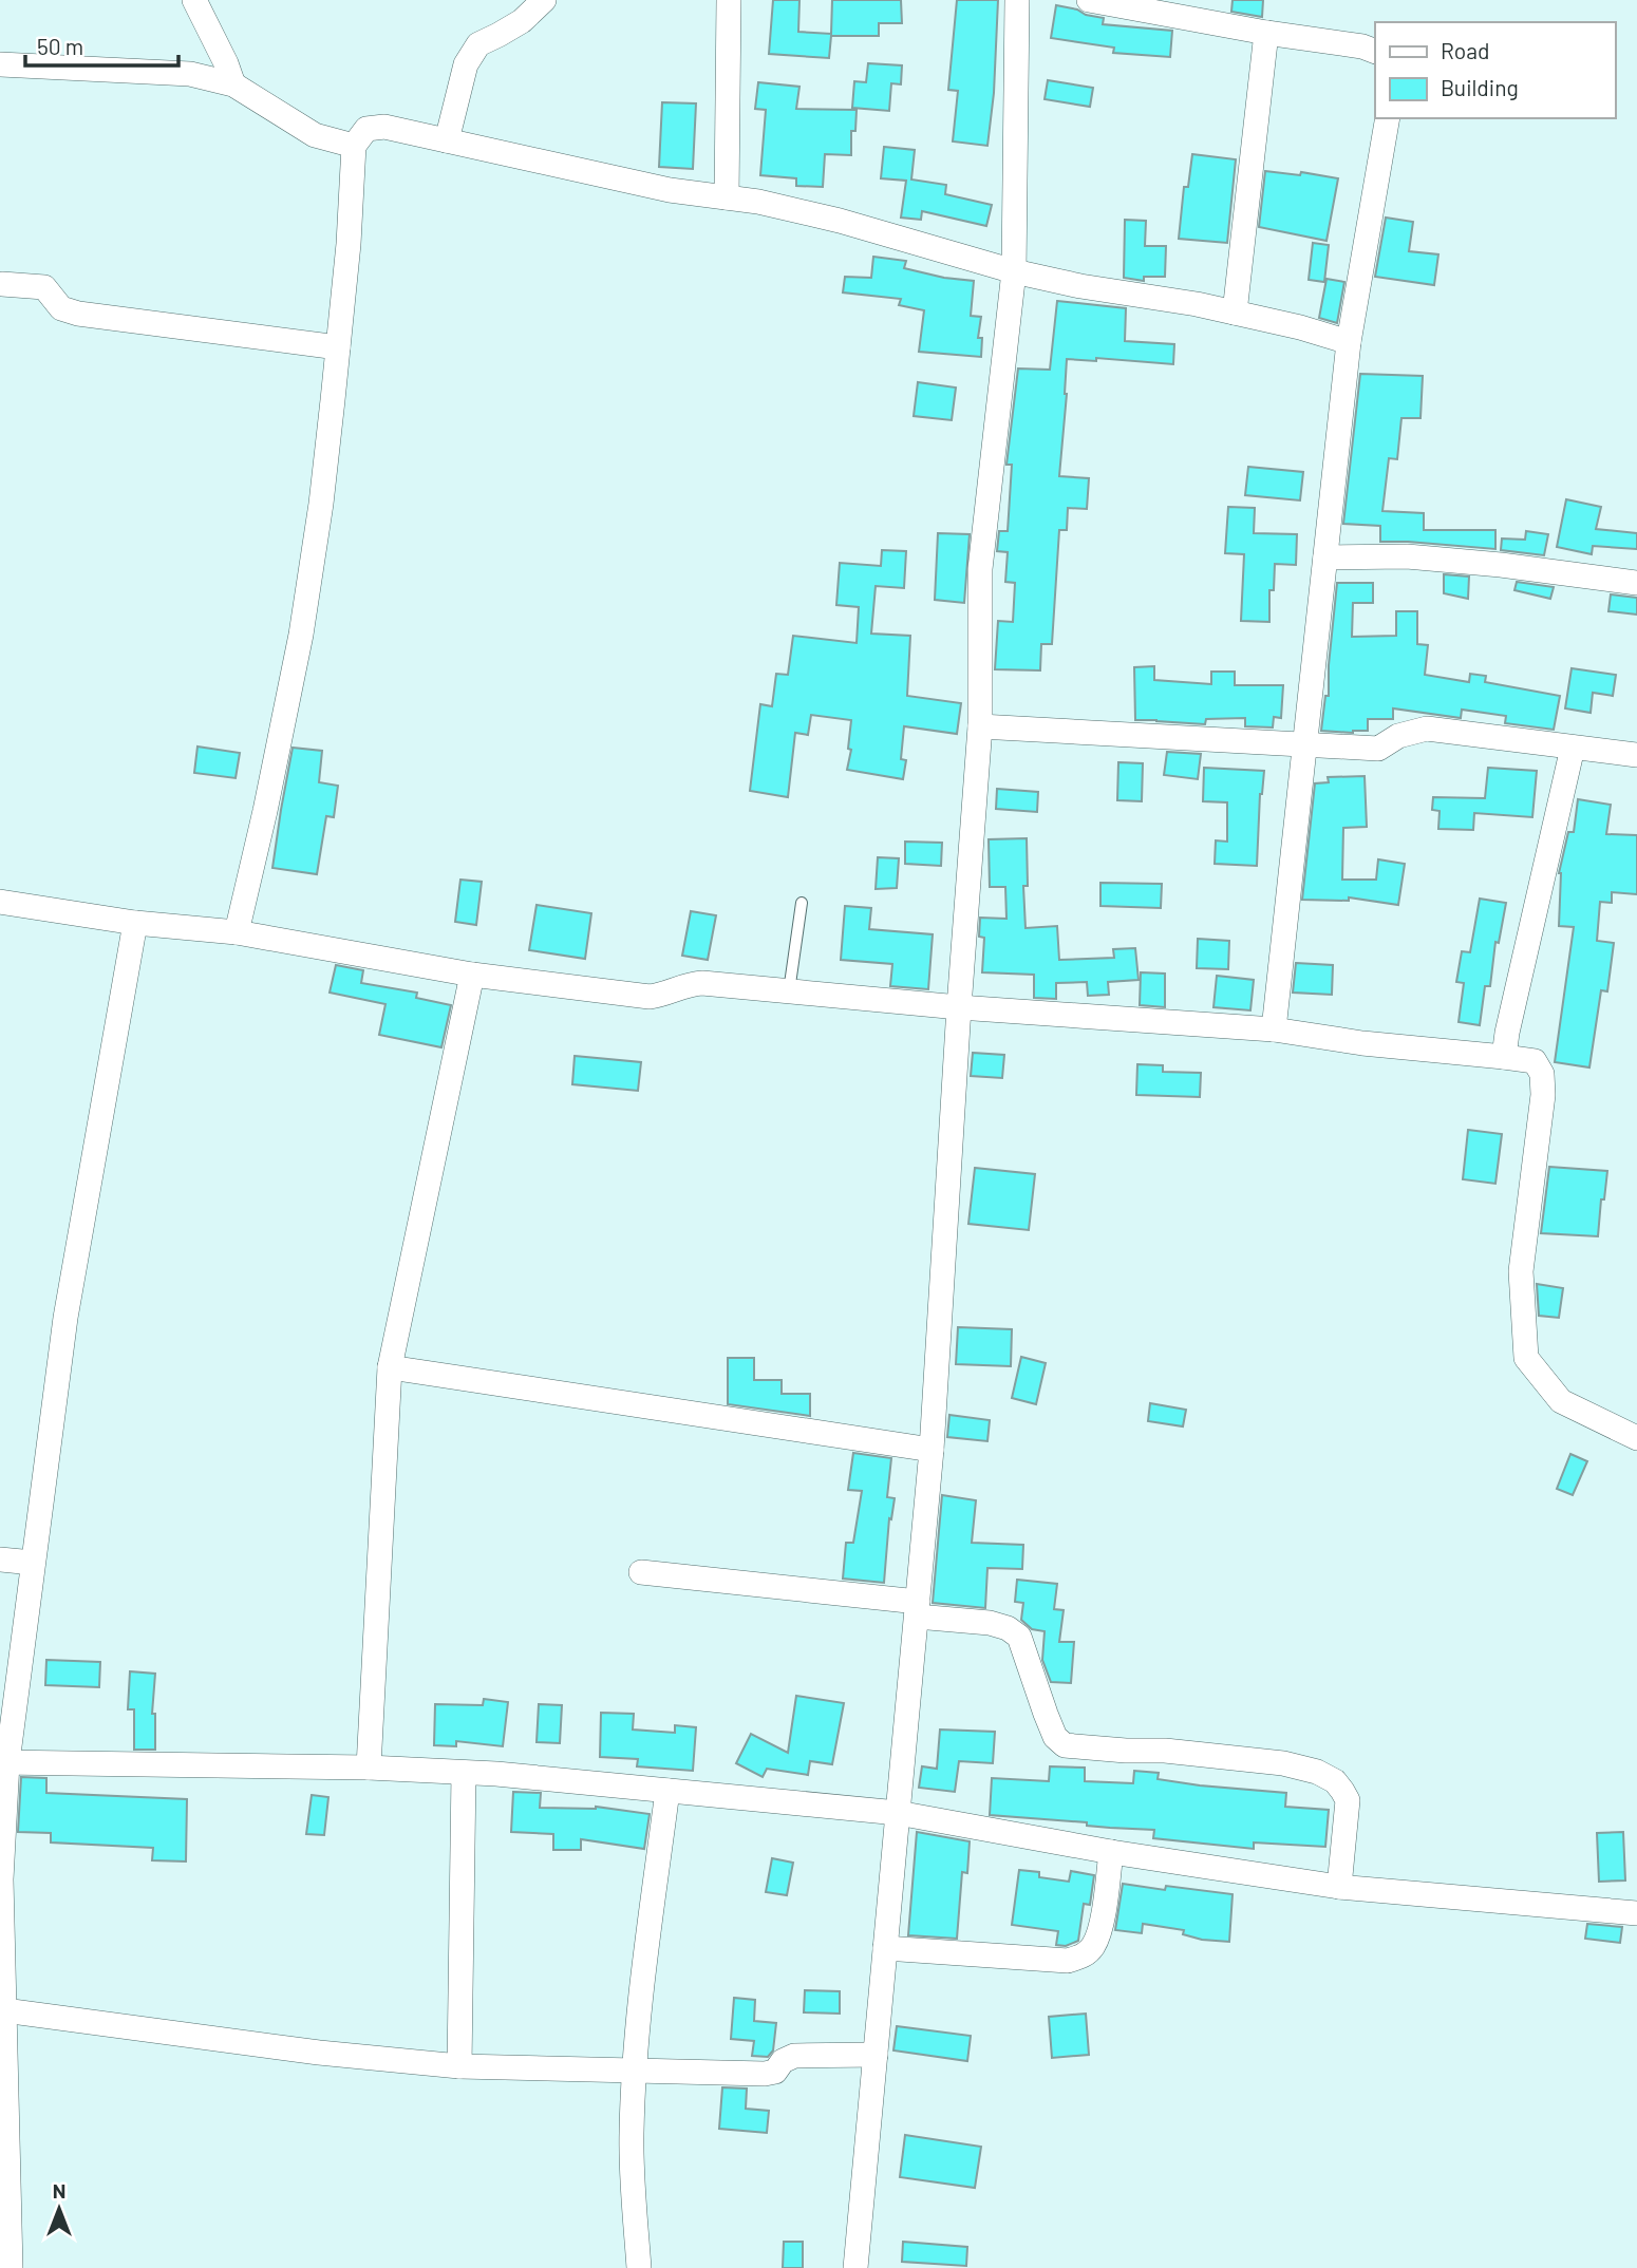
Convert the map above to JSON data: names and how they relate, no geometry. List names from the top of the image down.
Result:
{
  "legend": ["Road", "Building"],
  "scale_bar": "50 m",
  "north": "top"
}
